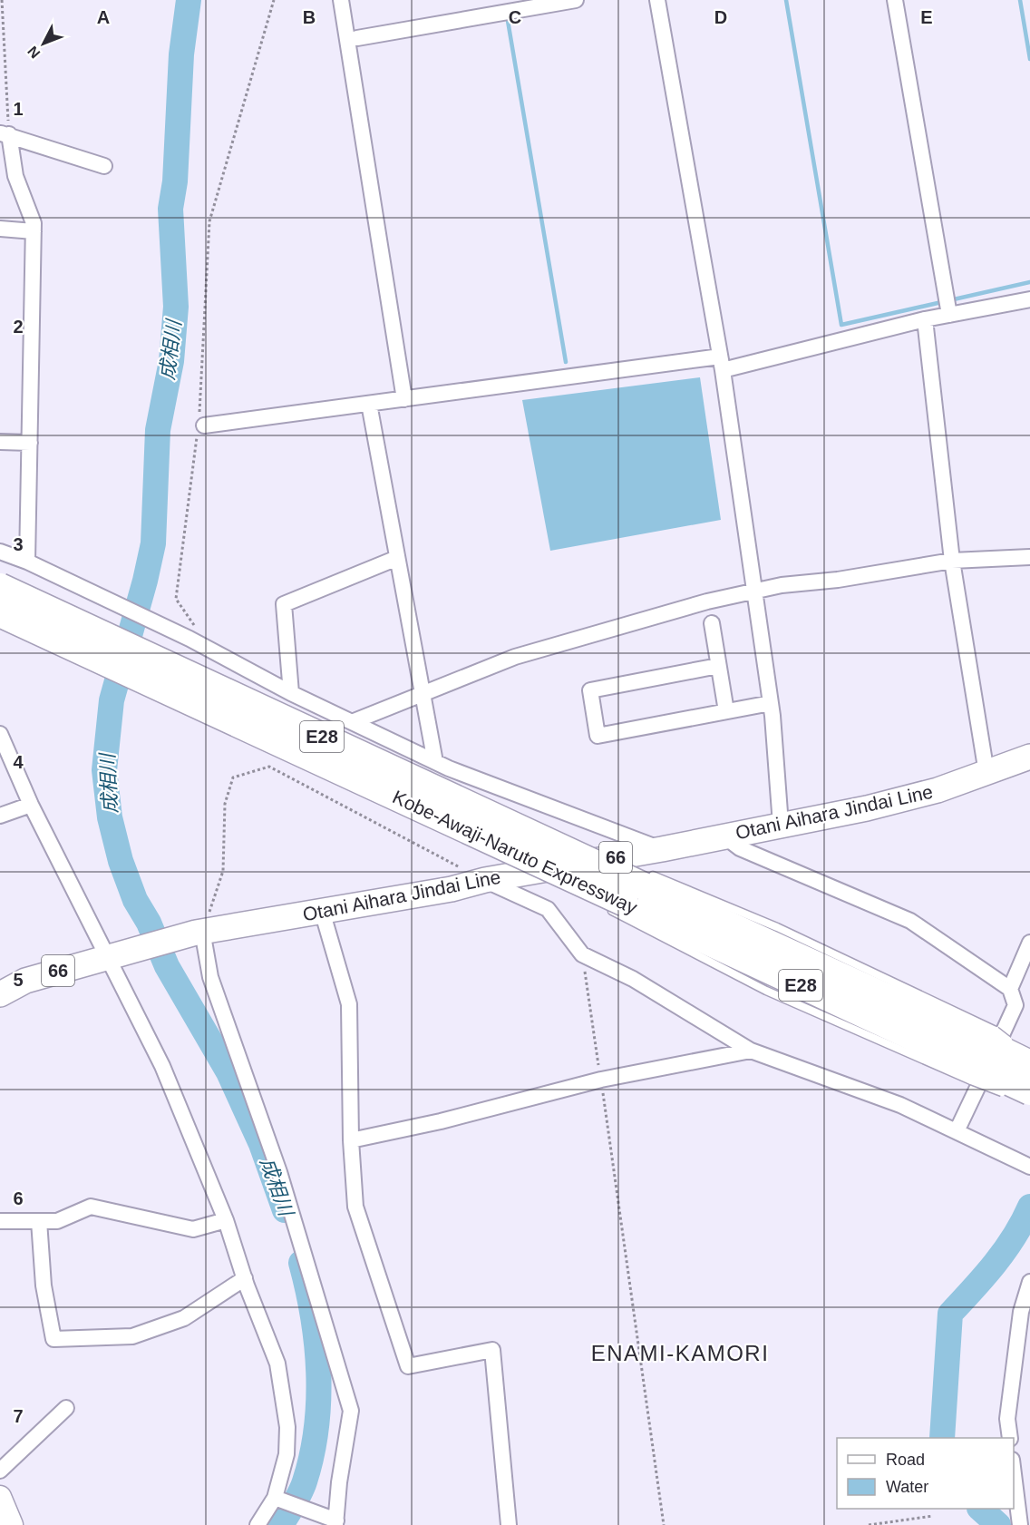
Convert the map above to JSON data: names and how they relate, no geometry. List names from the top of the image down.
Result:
{
  "streets": {
    "highway": ["E28", "Kobe-Awaji-Naruto Expressway"],
    "main road": ["Otani Aihara Jindai Line", "66"]
  },
  "districts": ["ENAMI-KAMORI"],
  "water": ["成相川"],
  "legend": ["Road", "Water"],
  "north": "bottom left",
  "grid": {
    "columns": [
      "A",
      "B",
      "C",
      "D",
      "E"
    ],
    "rows": [
      "1",
      "2",
      "3",
      "4",
      "5",
      "6",
      "7"
    ]
  }
}
